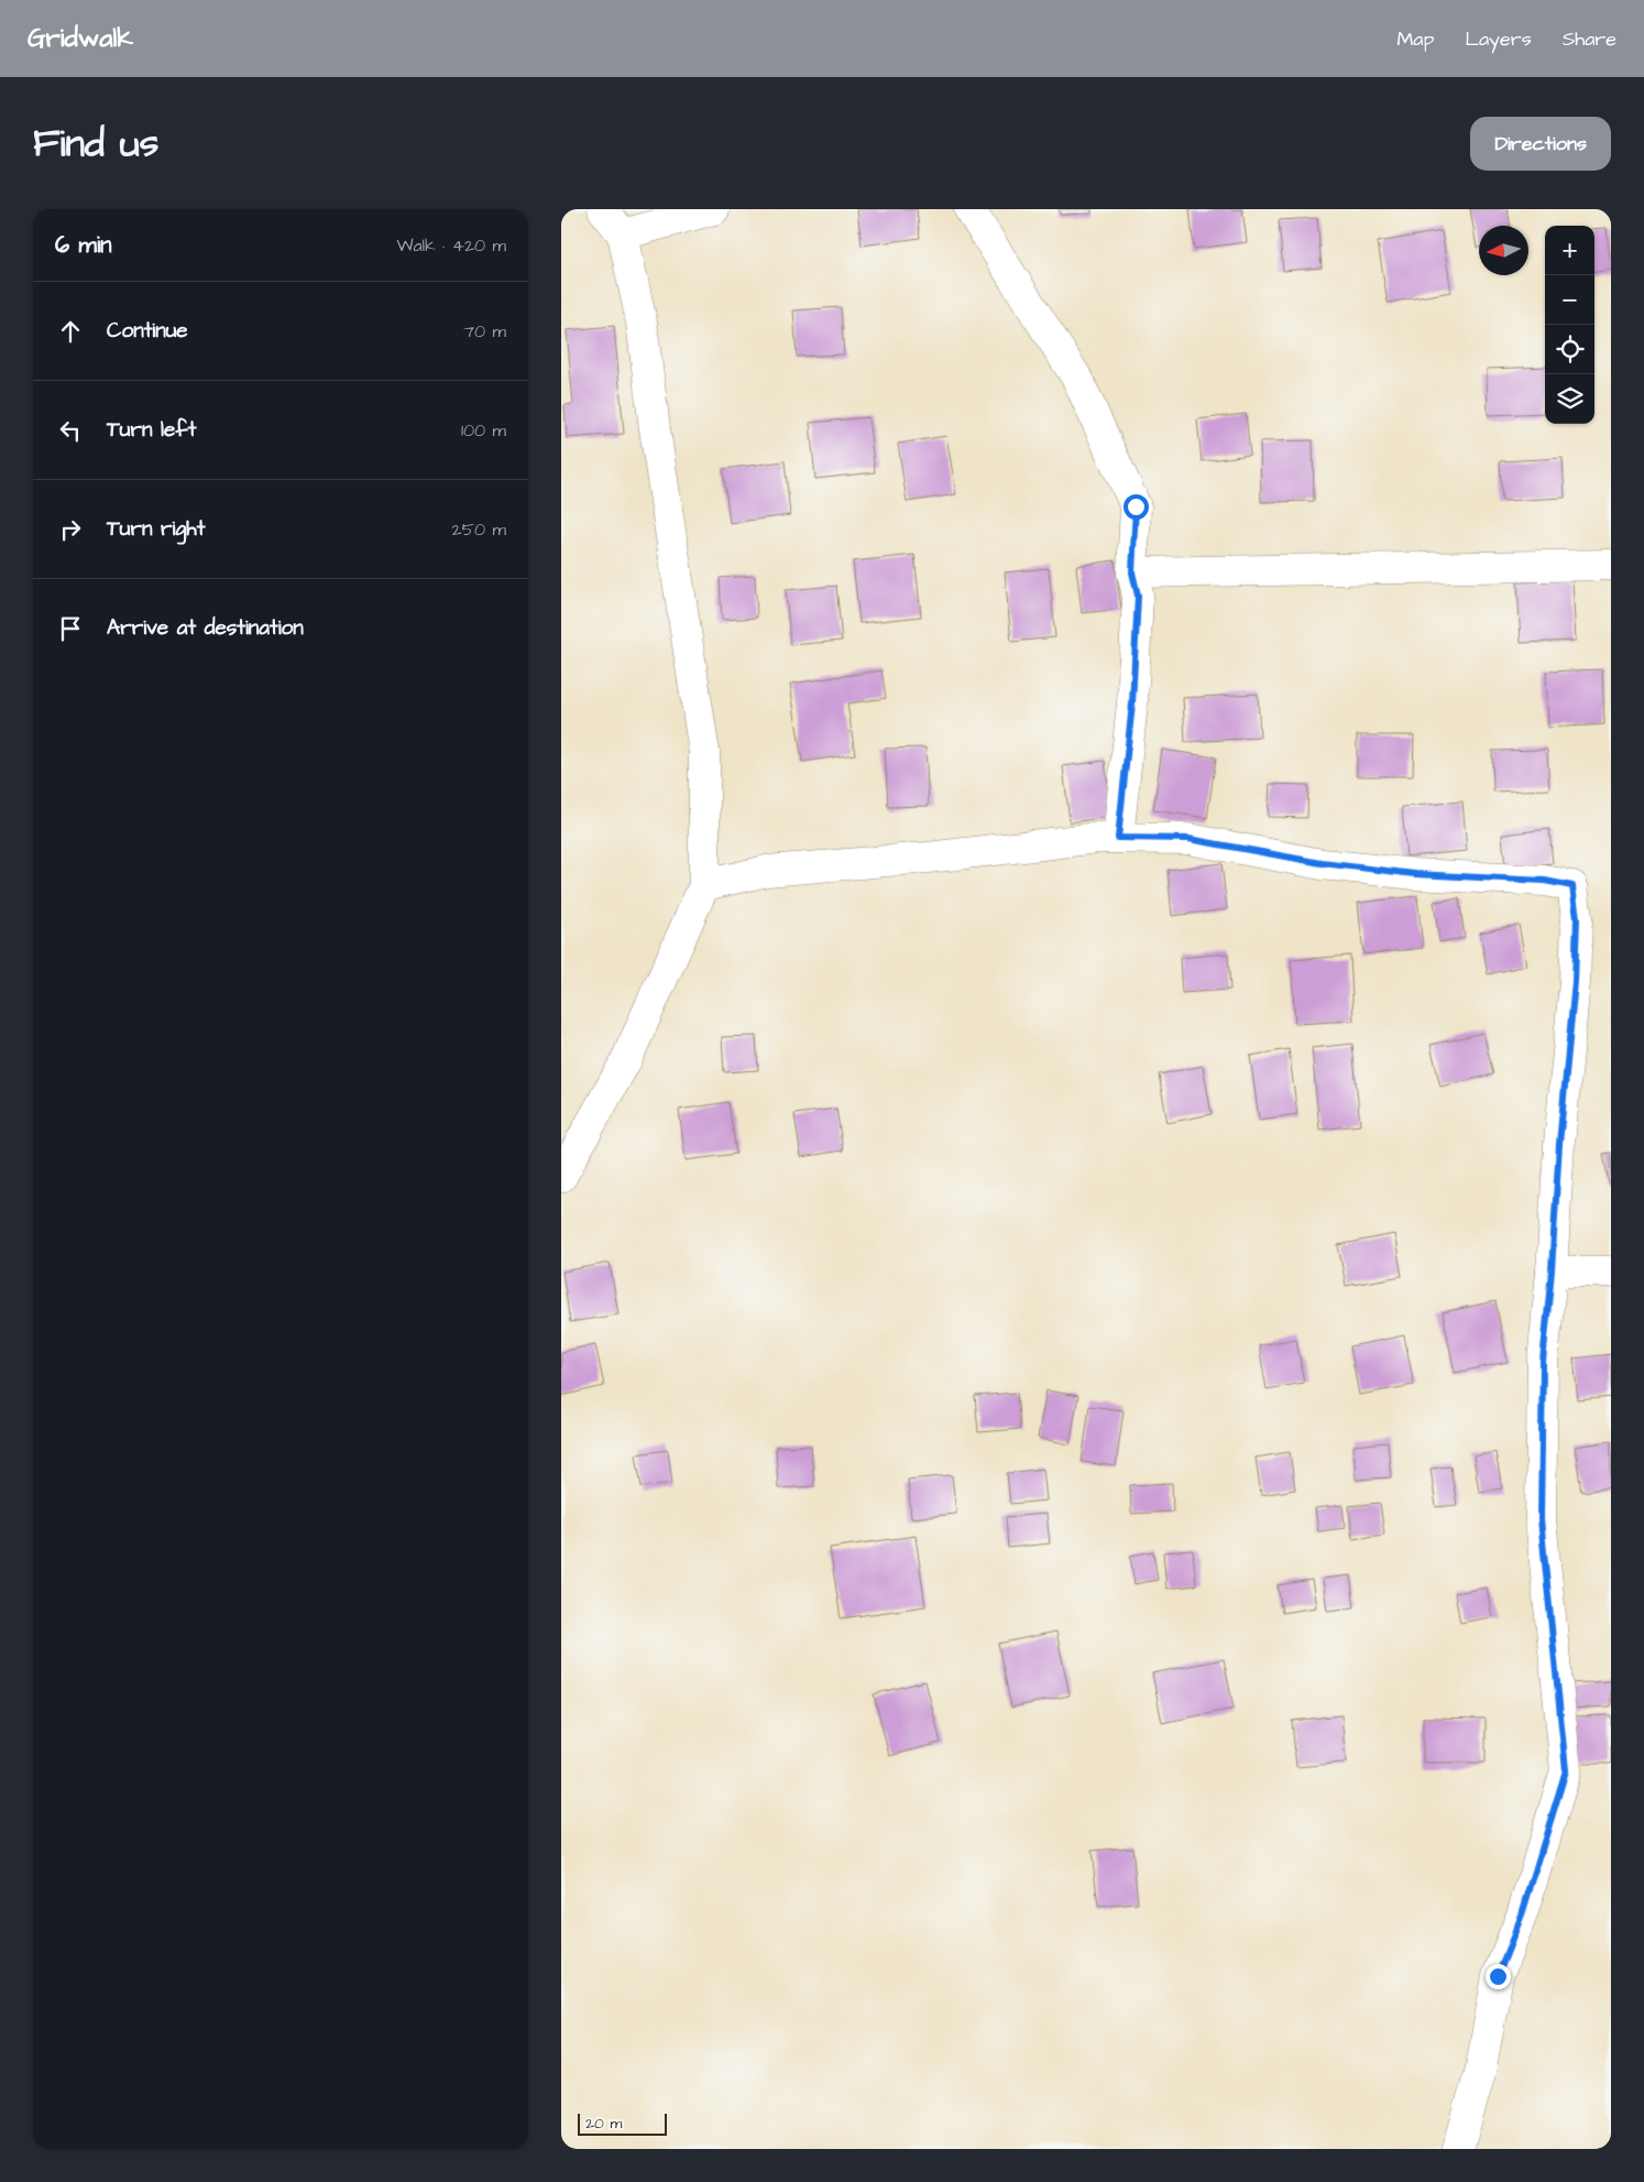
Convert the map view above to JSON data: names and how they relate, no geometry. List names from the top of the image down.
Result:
{
  "scale_bar": "20 m",
  "north": "left",
  "page": {
    "header": "Gridwalk",
    "nav": ["Map", "Layers", "Share"],
    "title": "Find us",
    "buttons": "Directions",
    "heading": ["6 min", "Walk · 420 m"],
    "map_buttons": ["+", "−"],
    "list": [
      ["Continue", "70 m"],
      ["Turn left", "100 m"],
      ["Turn right", "250 m"],
      "Arrive at destination"
    ],
    "scale": "20 m"
  }
}
